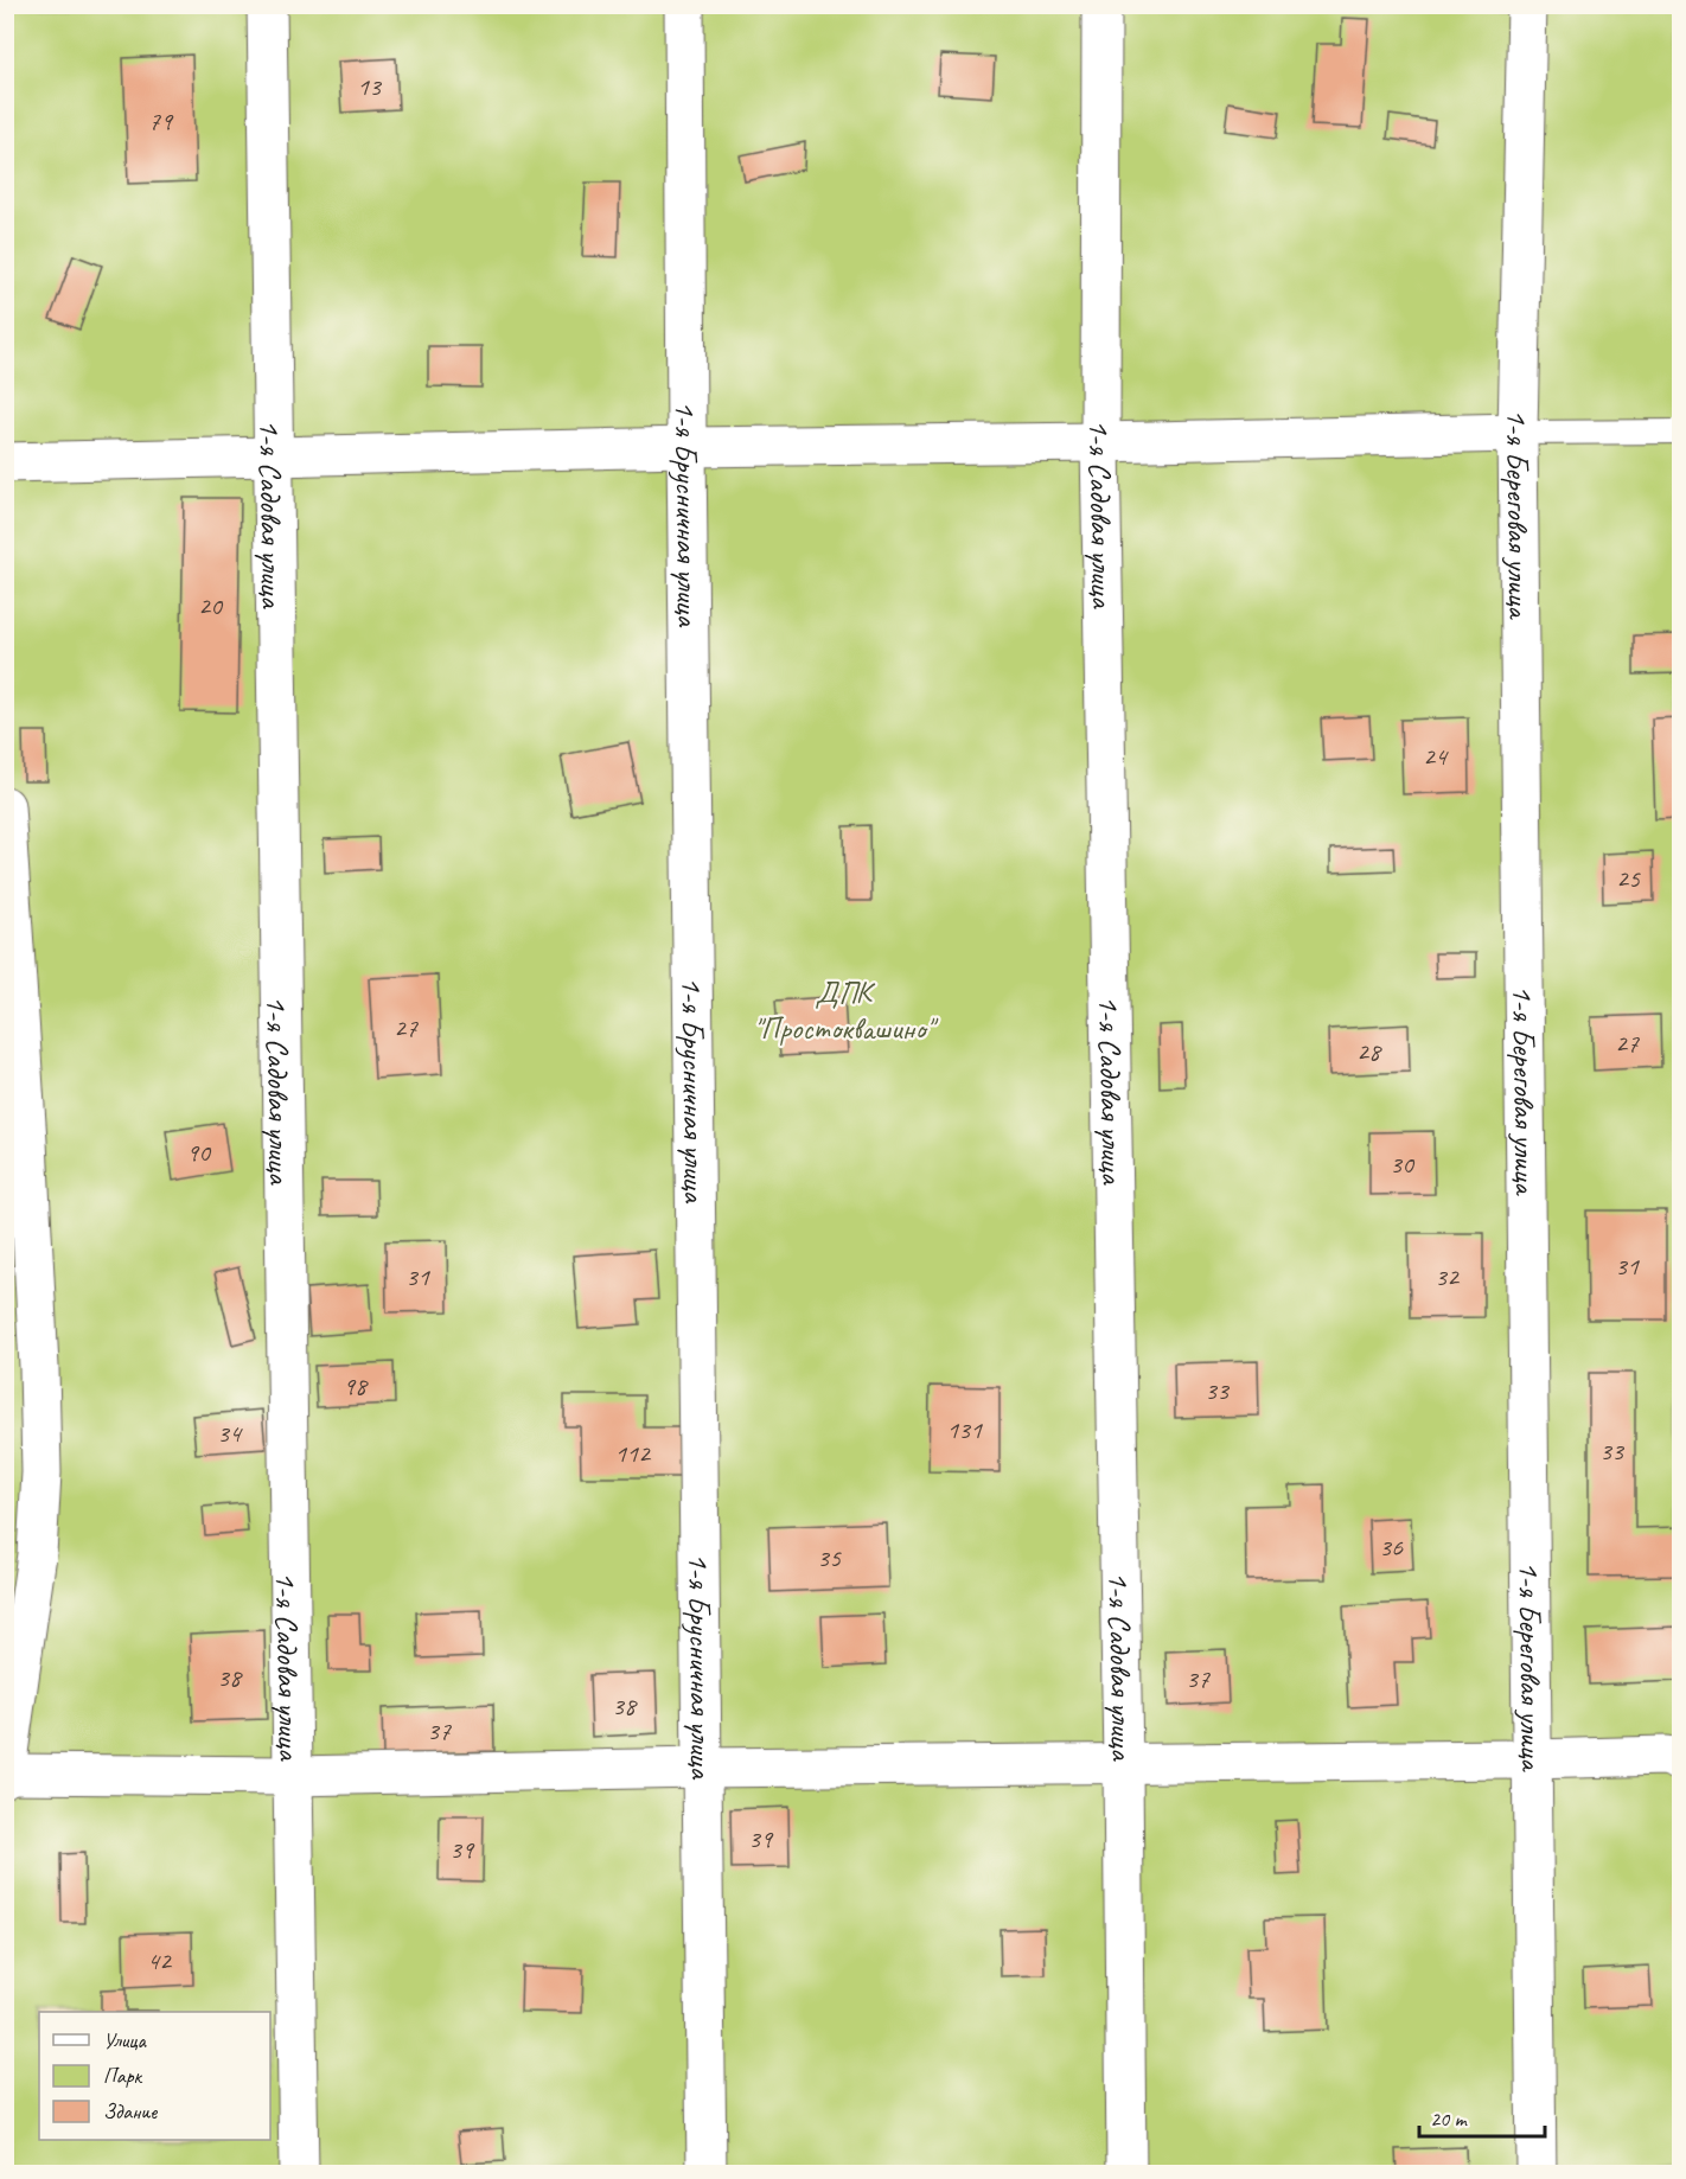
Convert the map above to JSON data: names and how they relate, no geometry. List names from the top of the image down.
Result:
{
  "streets": {
    "street": ["1-я Садовая улица", "1-я Брусничная улица", "1-я Береговая улица"]
  },
  "parks": ["ДПК \"Простоквашино\""],
  "house_numbers": [
    "13",
    "79",
    "20",
    "24",
    "25",
    "27",
    "27",
    "28",
    "90",
    "30",
    "31",
    "31",
    "32",
    "98",
    "33",
    "131",
    "34",
    "33",
    "112",
    "36",
    "35",
    "38",
    "37",
    "38",
    "37",
    "39",
    "39",
    "42"
  ],
  "legend": ["Улица", "Парк", "Здание"],
  "scale_bar": "20 m"
}
